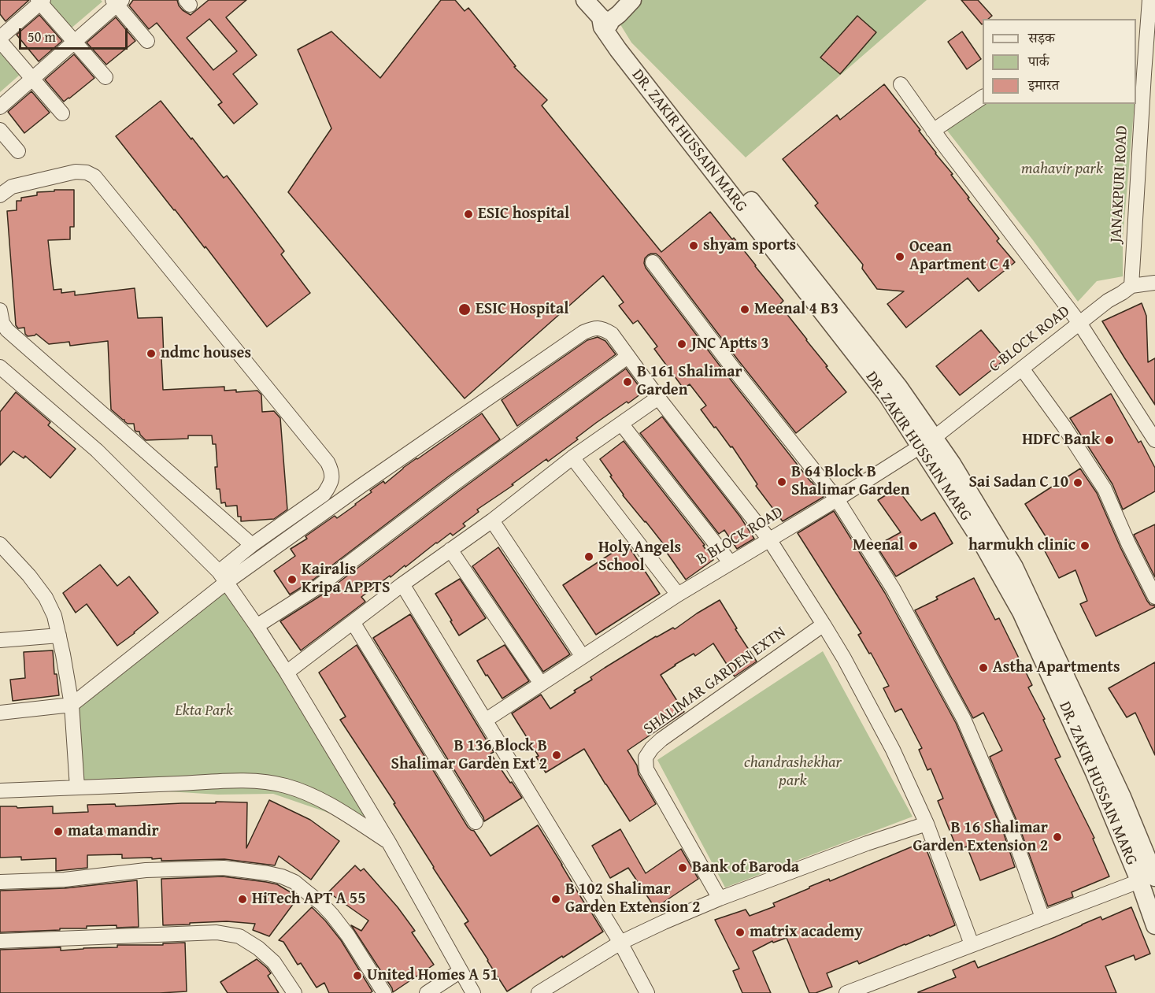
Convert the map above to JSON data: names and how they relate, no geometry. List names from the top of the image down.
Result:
{
  "streets": {
    "street": [
      "DR. ZAKIR HUSSAIN MARG",
      "JANAKPURI ROAD",
      "C BLOCK ROAD",
      "B BLOCK ROAD",
      "SHALIMAR GARDEN EXTN"
    ]
  },
  "crossings": [
    ["DR. ZAKIR HUSSAIN MARG", "C BLOCK ROAD"],
    ["DR. ZAKIR HUSSAIN MARG", "B BLOCK ROAD"],
    ["JANAKPURI ROAD", "C BLOCK ROAD"],
    ["C BLOCK ROAD", "B BLOCK ROAD"]
  ],
  "parks": ["mahavir park", "Ekta Park", "chandrashekhar park"],
  "places": [
    "ESIC hospital",
    "shyam sports",
    "Ocean Apartment C 4",
    "ESIC Hospital",
    "Meenal 4 B3",
    "JNC Aptts 3",
    "ndmc houses",
    "B 161 Shalimar Garden",
    "HDFC Bank",
    "B 64 Block B Shalimar Garden",
    "Sai Sadan C 10",
    "Meenal",
    "harmukh clinic",
    "Holy Angels School",
    "Kairalis Kripa APPTS",
    "Astha Apartments",
    "B 136 Block B Shalimar Garden Ext 2",
    "mata mandir",
    "B 16 Shalimar Garden Extension 2",
    "Bank of Baroda",
    "HiTech APT A 55",
    "B 102 Shalimar Garden Extension 2",
    "matrix academy",
    "United Homes A 51"
  ],
  "legend": ["सड़क", "पार्क", "इमारत"],
  "scale_bar": "50 m"
}
